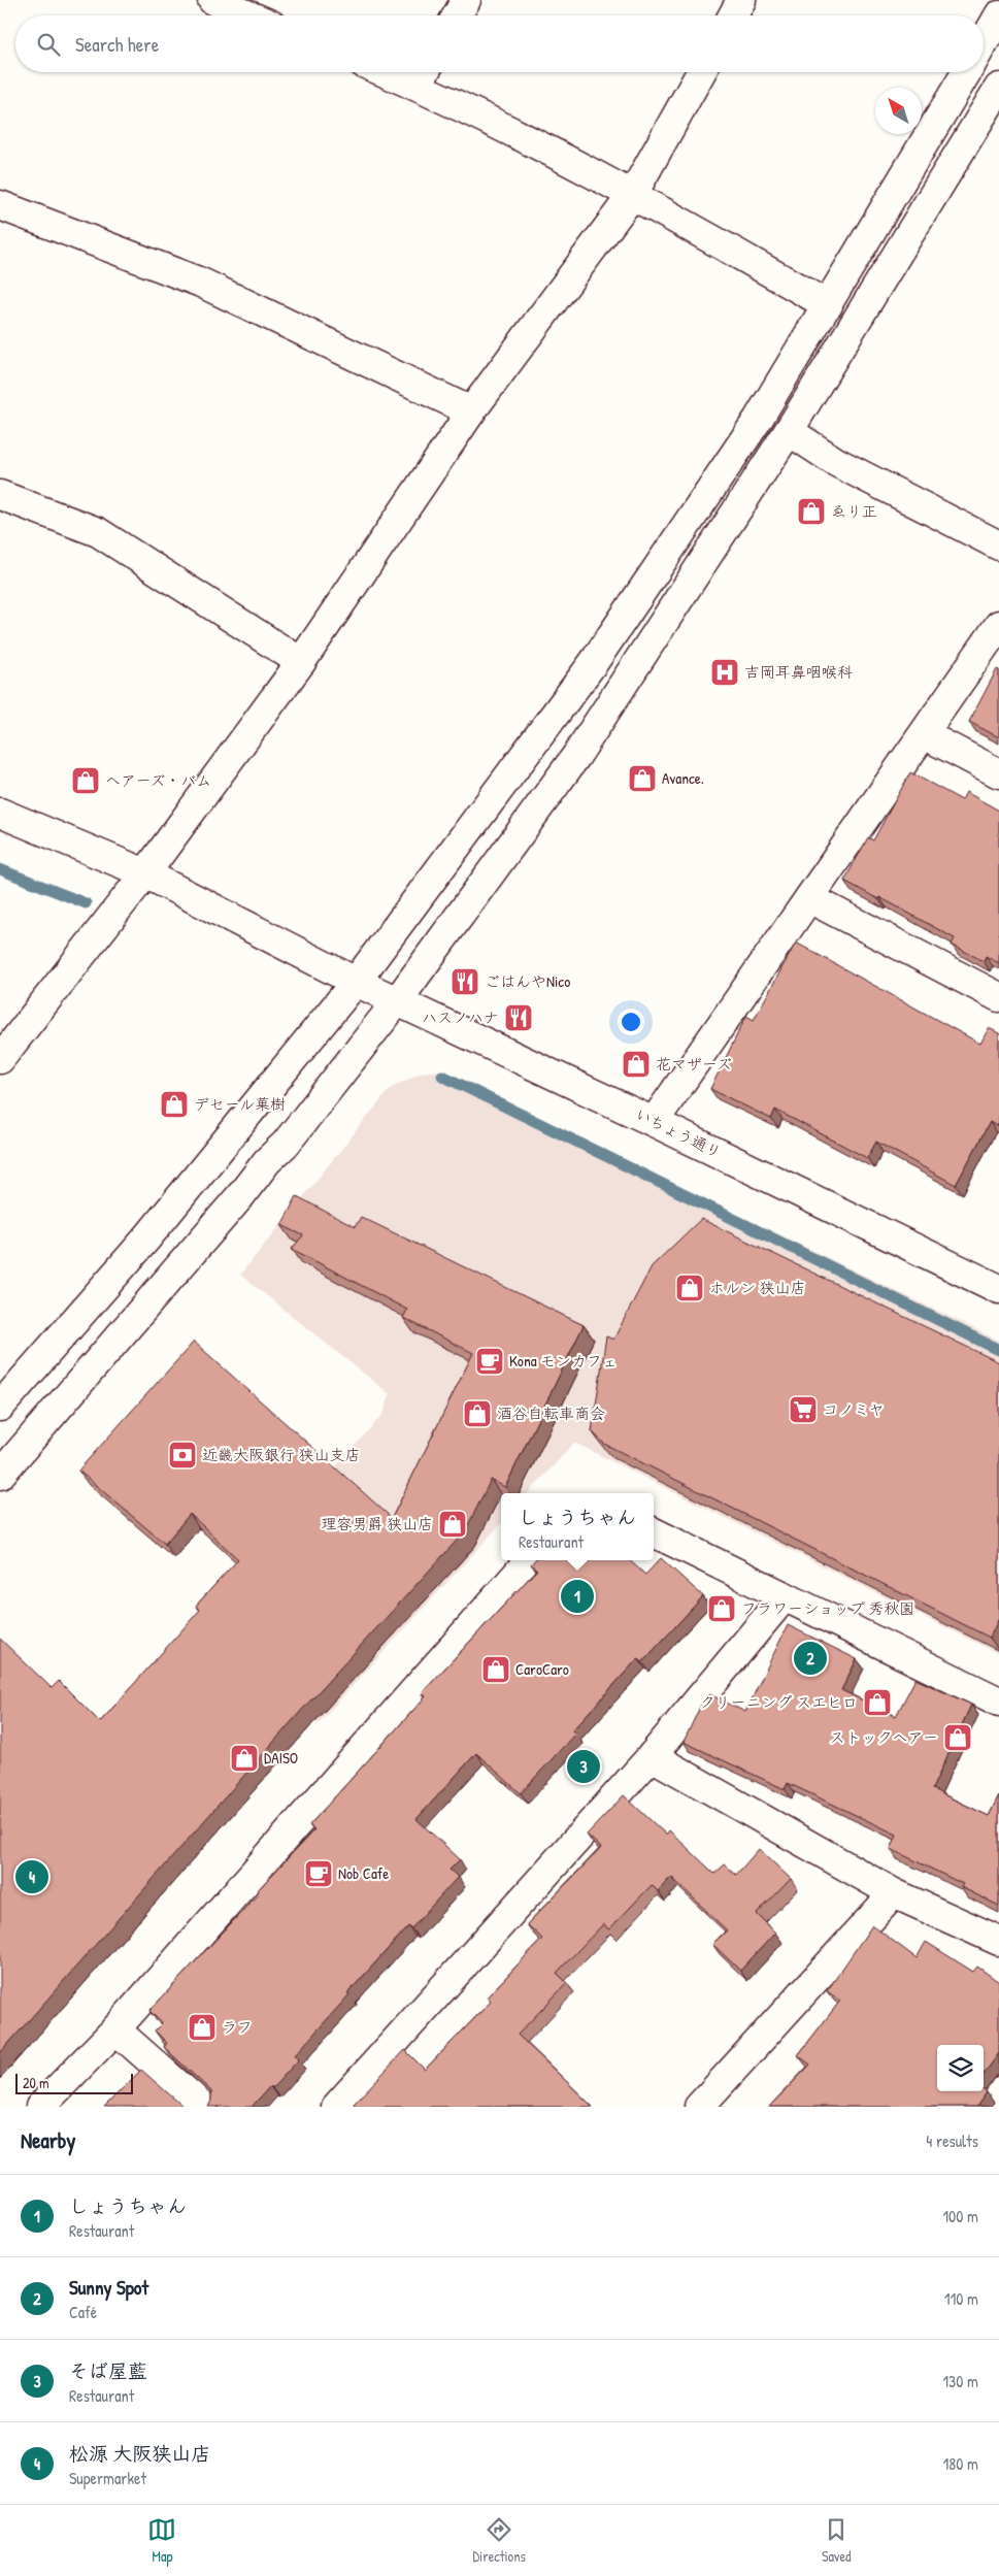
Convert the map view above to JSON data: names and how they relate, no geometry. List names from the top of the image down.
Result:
{
  "streets": {
    "street": ["いちょう通り"]
  },
  "places": {
    "shop": [
      "ゑり正",
      "Avance.",
      "ヘアーズ・バム",
      "花マザーズ",
      "デセール菓樹",
      "ホルン 狭山店",
      "酒谷自転車商会",
      "理容男爵 狭山店",
      "フラワーショップ 秀秋園",
      "CaroCaro",
      "クリーニング スエヒロ",
      "ストックヘアー",
      "DAISO",
      "ラフ"
    ],
    "hospital": ["吉岡耳鼻咽喉科"],
    "restaurant": ["ごはんやNico", "ハスノハナ"],
    "cafe": ["Kona モンカフェ", "Nob Cafe"],
    "supermarket": ["コノミヤ"],
    "bank": ["近畿大阪銀行 狭山支店"]
  },
  "scale_bar": "20 m",
  "north": "top left",
  "page": {
    "search": "Search here",
    "popup": ["しょうちゃん", "Restaurant"],
    "pins": [
      "1",
      "2",
      "3",
      "4"
    ],
    "scale": "20 m",
    "heading": ["Nearby", "4 results"],
    "list": [
      {
        "mark": "1",
        "name": "しょうちゃん",
        "note": "Restaurant",
        "value": "100 m"
      },
      {
        "mark": "2",
        "name": "Sunny Spot",
        "note": "Café",
        "value": "110 m"
      },
      {
        "mark": "3",
        "name": "そば屋藍",
        "note": "Restaurant",
        "value": "130 m"
      },
      {
        "mark": "4",
        "name": "松源 大阪狭山店",
        "note": "Supermarket",
        "value": "180 m"
      }
    ],
    "nav": ["Map", "Directions", "Saved"]
  }
}
